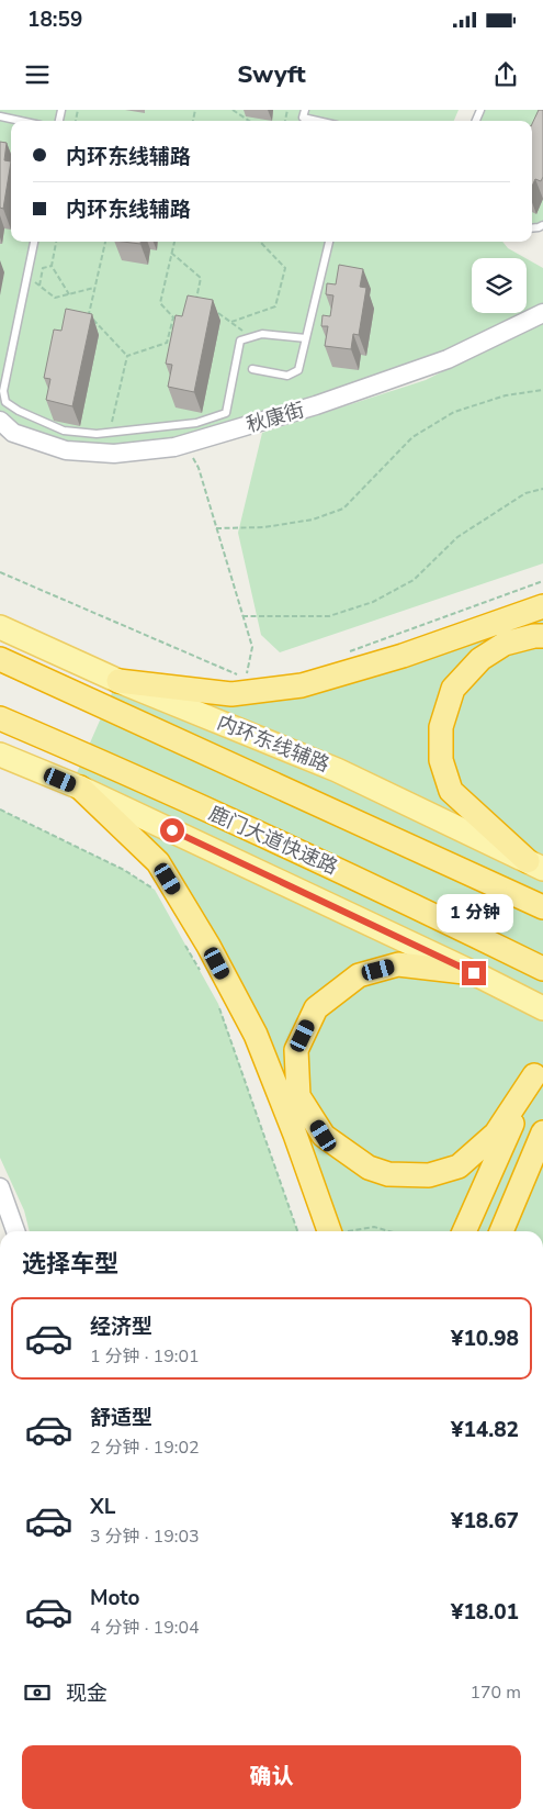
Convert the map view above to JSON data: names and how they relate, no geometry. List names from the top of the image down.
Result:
{
  "streets": {
    "highway": ["鹿门大道快速路"],
    "main road": ["内环东线辅路"],
    "street": ["秋康街"]
  },
  "page": {
    "status": "18:59",
    "header": "Swyft",
    "banner": ["内环东线辅路", "内环东线辅路"],
    "bubble": "1 分钟",
    "heading": "选择车型",
    "list": [
      {
        "name": "经济型",
        "note": "1 分钟 · 19:01",
        "value": "¥10.98"
      },
      {
        "name": "舒适型",
        "note": "2 分钟 · 19:02",
        "value": "¥14.82"
      },
      {
        "name": "XL",
        "note": "3 分钟 · 19:03",
        "value": "¥18.67"
      },
      {
        "name": "Moto",
        "note": "4 分钟 · 19:04",
        "value": "¥18.01"
      }
    ],
    "pay": ["现金", "170 m"],
    "buttons": "确认"
  }
}
